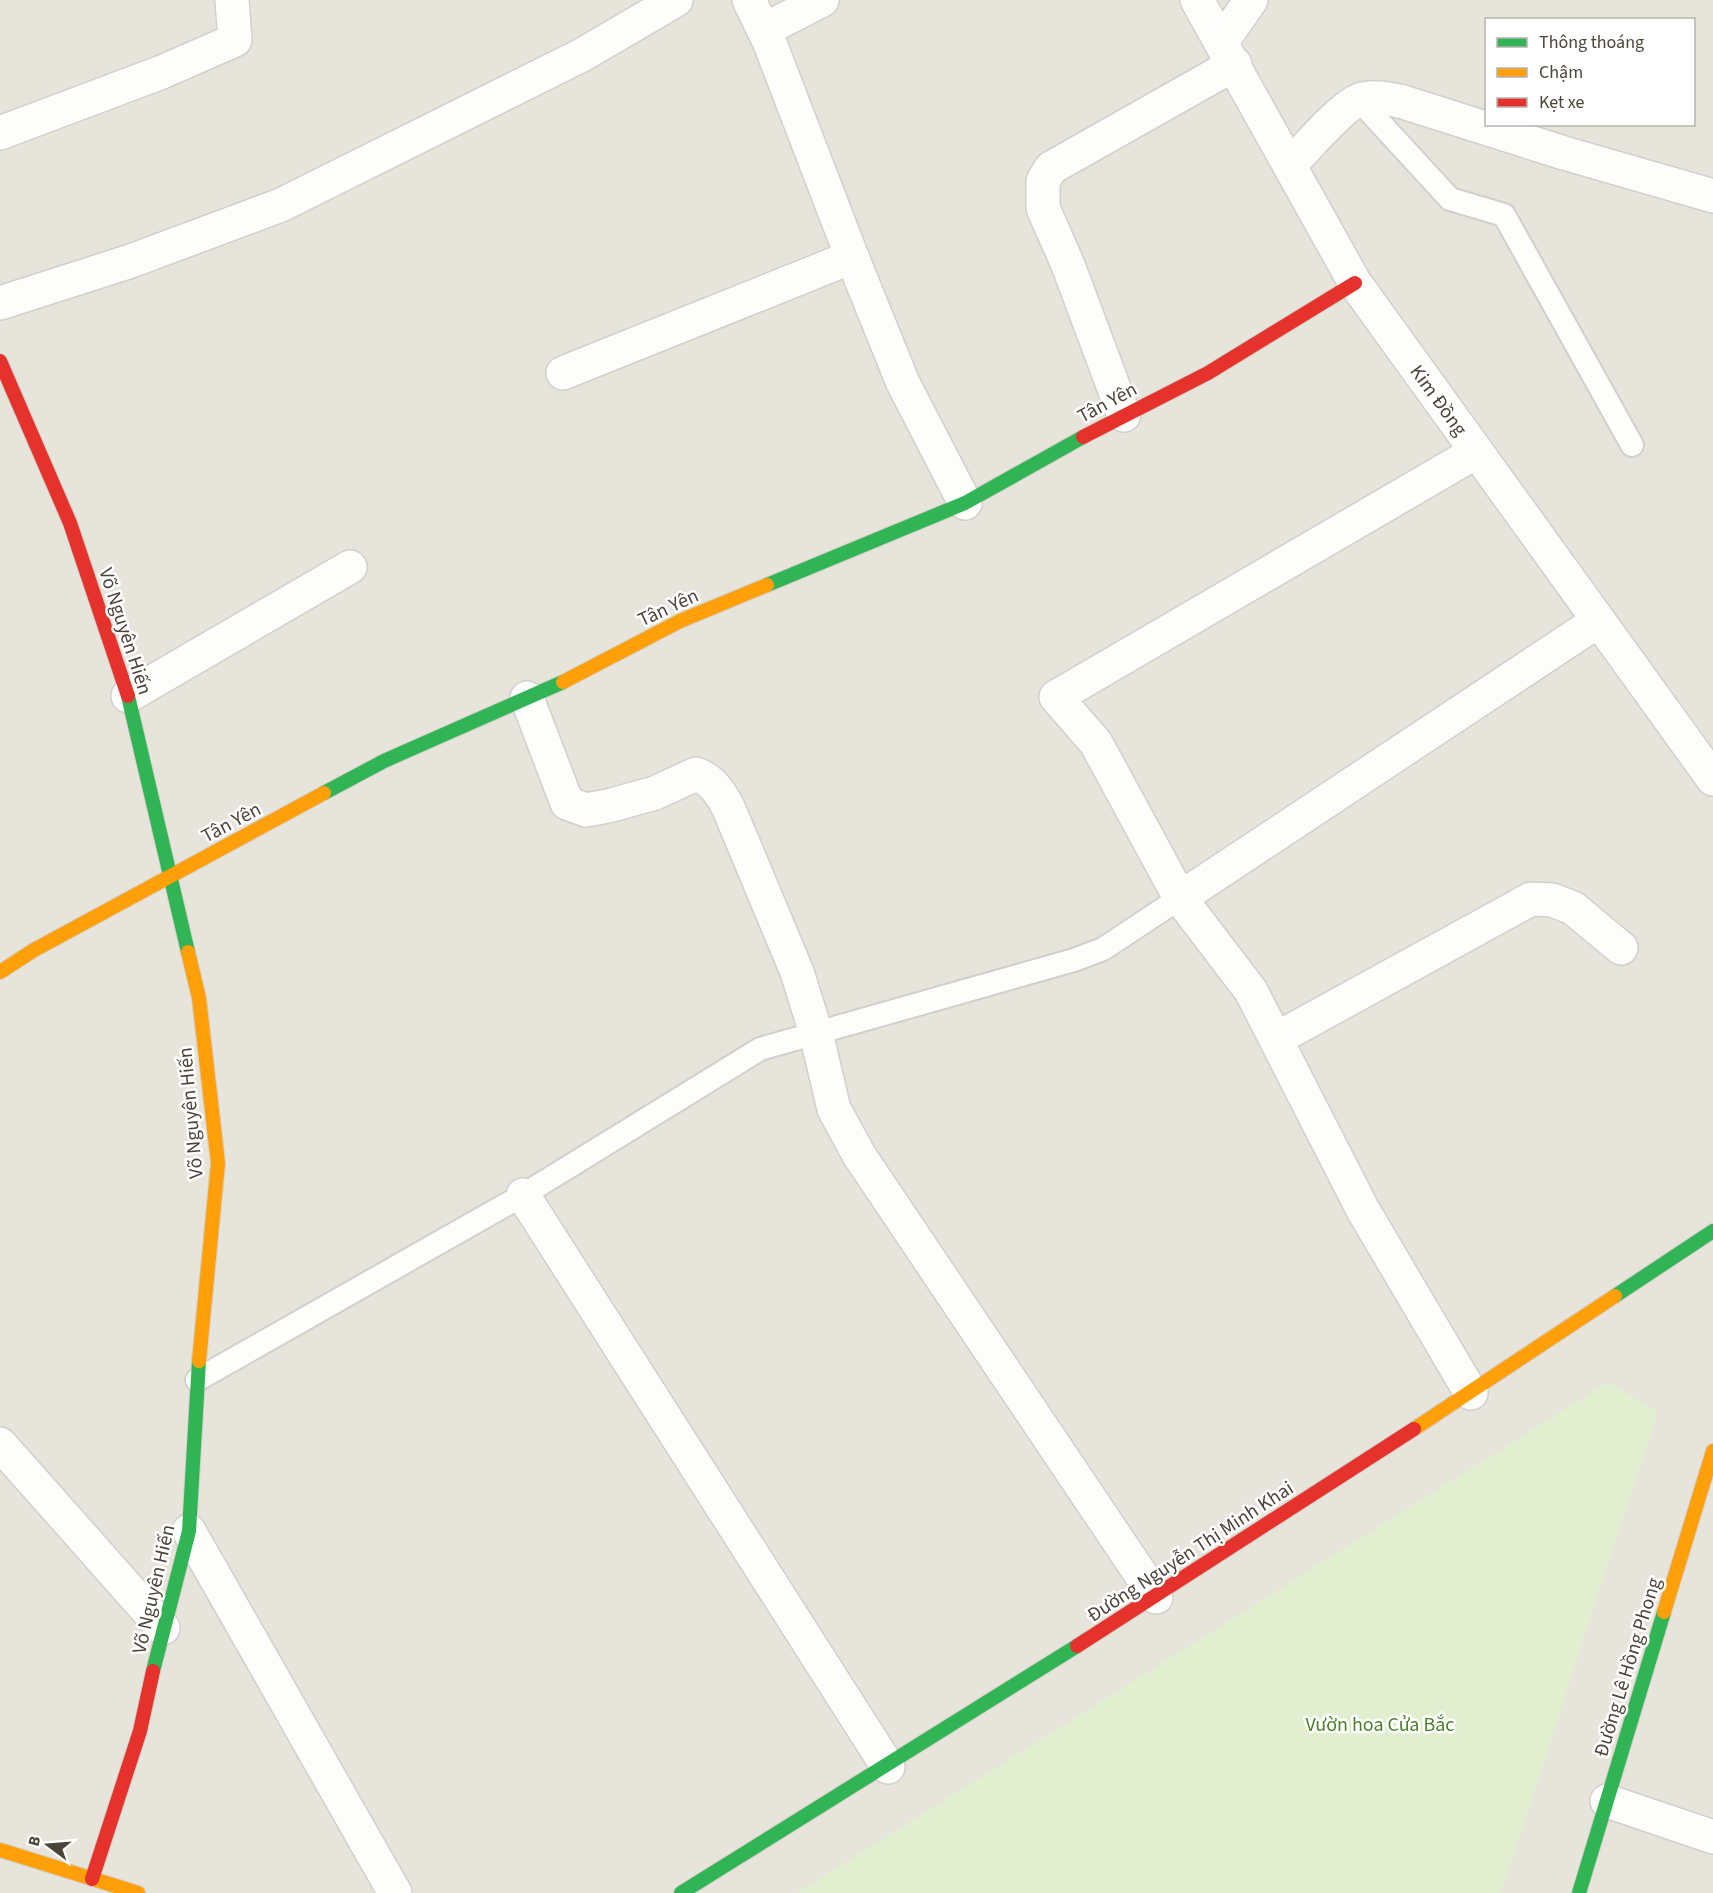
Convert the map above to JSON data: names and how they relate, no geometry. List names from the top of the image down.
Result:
{
  "streets": {
    "street": [
      "Kim Đồng",
      "Tân Yên",
      "Võ Nguyên Hiến",
      "Đường Nguyễn Thị Minh Khai",
      "Đường Lê Hồng Phong"
    ]
  },
  "crossings": [
    ["Kim Đồng", "Tân Yên"],
    ["Tân Yên", "Võ Nguyên Hiến"]
  ],
  "parks": ["Vườn hoa Cửa Bắc"],
  "legend": ["Thông thoáng", "Chậm", "Kẹt xe"],
  "north": "left"
}
